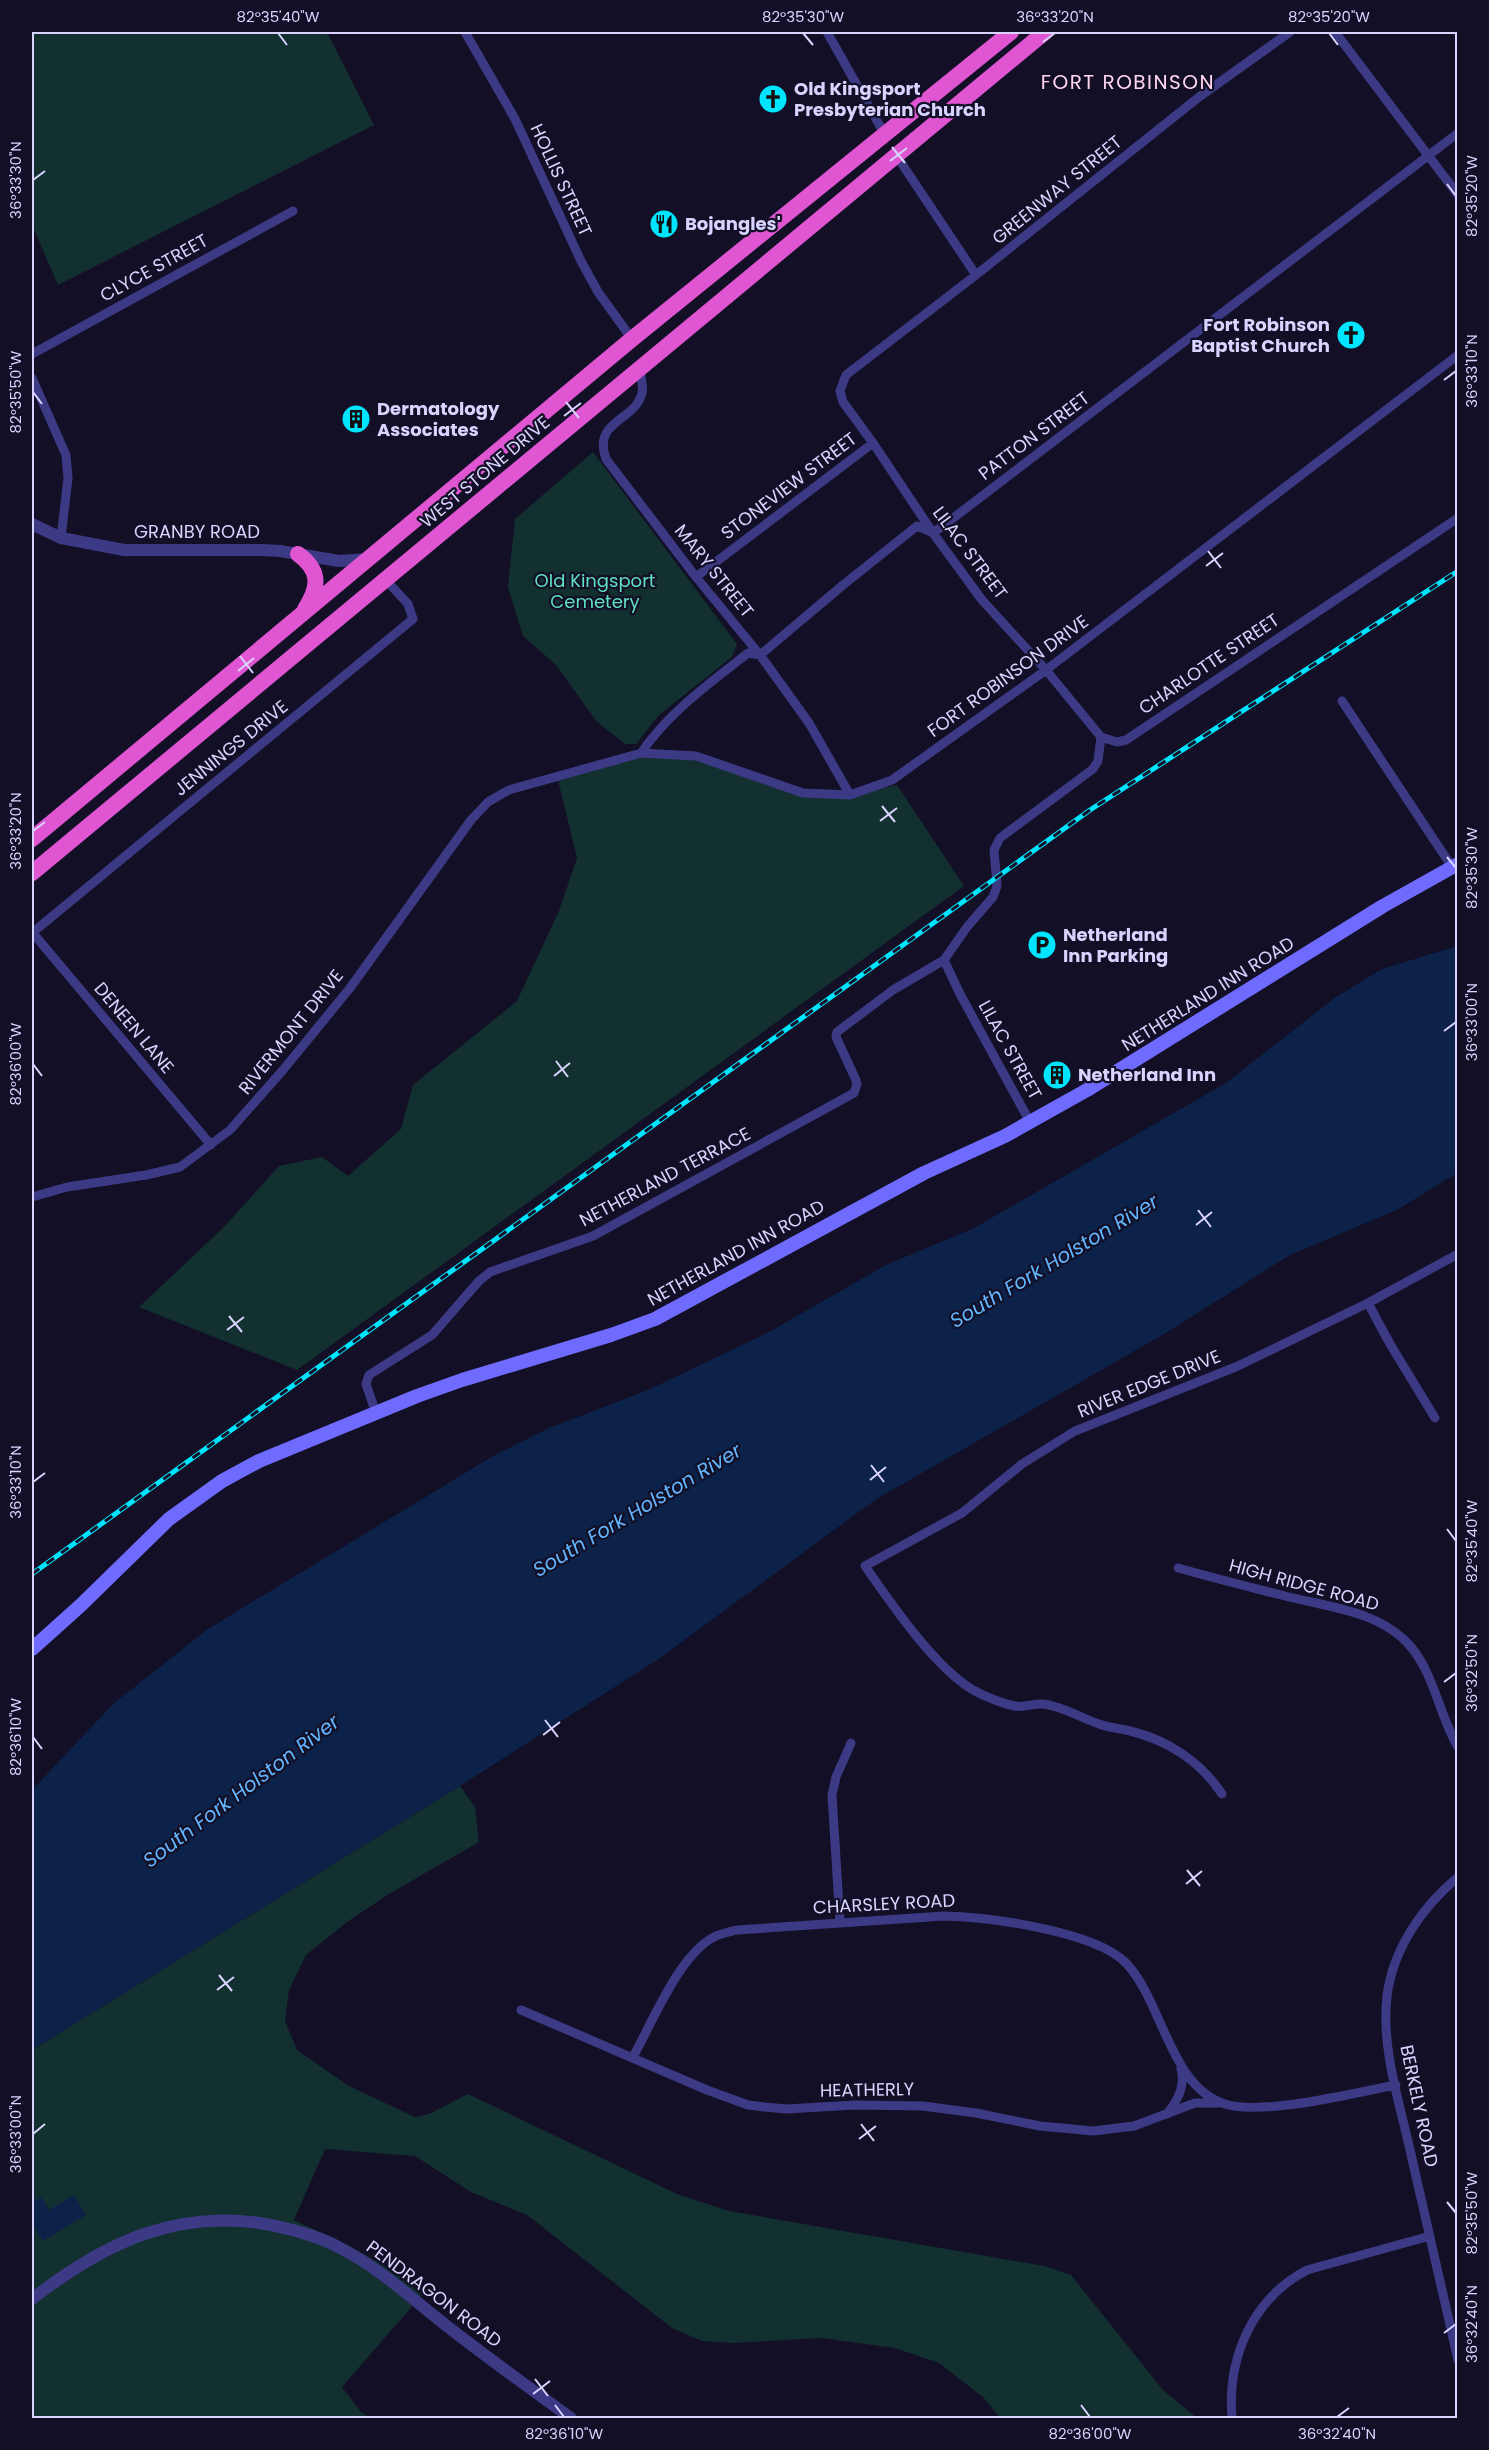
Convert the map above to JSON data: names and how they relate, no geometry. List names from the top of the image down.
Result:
{
  "streets": {
    "highway": ["WEST STONE DRIVE"],
    "main road": ["NETHERLAND INN ROAD"],
    "street": [
      "HOLLIS STREET",
      "GREENWAY STREET",
      "CLYCE STREET",
      "PATTON STREET",
      "STONEVIEW STREET",
      "GRANBY ROAD",
      "LILAC STREET",
      "MARY STREET",
      "CHARLOTTE STREET",
      "FORT ROBINSON DRIVE",
      "JENNINGS DRIVE",
      "DENEEN LANE",
      "RIVERMONT DRIVE",
      "NETHERLAND TERRACE",
      "RIVER EDGE DRIVE",
      "HIGH RIDGE ROAD",
      "CHARSLEY ROAD",
      "HEATHERLY",
      "BERKELY ROAD",
      "PENDRAGON ROAD"
    ]
  },
  "crossings": [
    ["HOLLIS STREET", "WEST STONE DRIVE"],
    ["GREENWAY STREET", "LILAC STREET"],
    ["PATTON STREET", "LILAC STREET"],
    ["WEST STONE DRIVE", "GRANBY ROAD"],
    ["WEST STONE DRIVE", "MARY STREET"],
    ["WEST STONE DRIVE", "JENNINGS DRIVE"],
    ["STONEVIEW STREET", "LILAC STREET"],
    ["STONEVIEW STREET", "MARY STREET"],
    ["LILAC STREET", "CHARLOTTE STREET"],
    ["LILAC STREET", "FORT ROBINSON DRIVE"],
    ["LILAC STREET", "NETHERLAND INN ROAD"],
    ["LILAC STREET", "NETHERLAND TERRACE"],
    ["MARY STREET", "FORT ROBINSON DRIVE"],
    ["FORT ROBINSON DRIVE", "RIVERMONT DRIVE"],
    ["JENNINGS DRIVE", "DENEEN LANE"],
    ["NETHERLAND INN ROAD", "NETHERLAND TERRACE"],
    ["DENEEN LANE", "RIVERMONT DRIVE"],
    ["CHARSLEY ROAD", "HEATHERLY"],
    ["HEATHERLY", "BERKELY ROAD"]
  ],
  "districts": ["FORT ROBINSON"],
  "water": ["South Fork Holston River"],
  "parks": ["Old Kingsport Cemetery"],
  "places": {
    "church": ["Old Kingsport Presbyterian Church", "Fort Robinson Baptist Church"],
    "restaurant": ["Bojangles'"],
    "building": ["Dermatology Associates", "Netherland Inn"],
    "parking": ["Netherland Inn Parking"]
  },
  "coordinates": [
    "82°35'40\"W",
    "82°35'30\"W",
    "36°33'20\"N",
    "82°35'20\"W",
    "36°33'30\"N",
    "36°33'10\"N",
    "82°35'50\"W",
    "36°33'00\"N",
    "82°36'00\"W",
    "36°32'50\"N",
    "82°36'10\"W",
    "36°32'40\"N"
  ]
}
